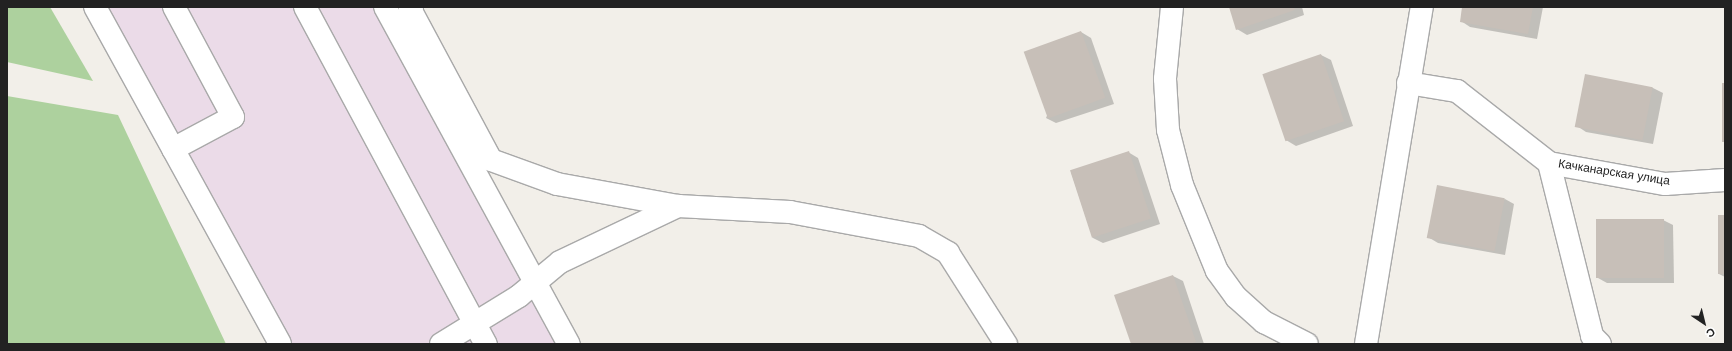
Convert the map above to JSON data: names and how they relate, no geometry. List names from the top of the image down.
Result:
{
  "streets": {
    "street": ["Качканарская улица"]
  },
  "north": "bottom right"
}
